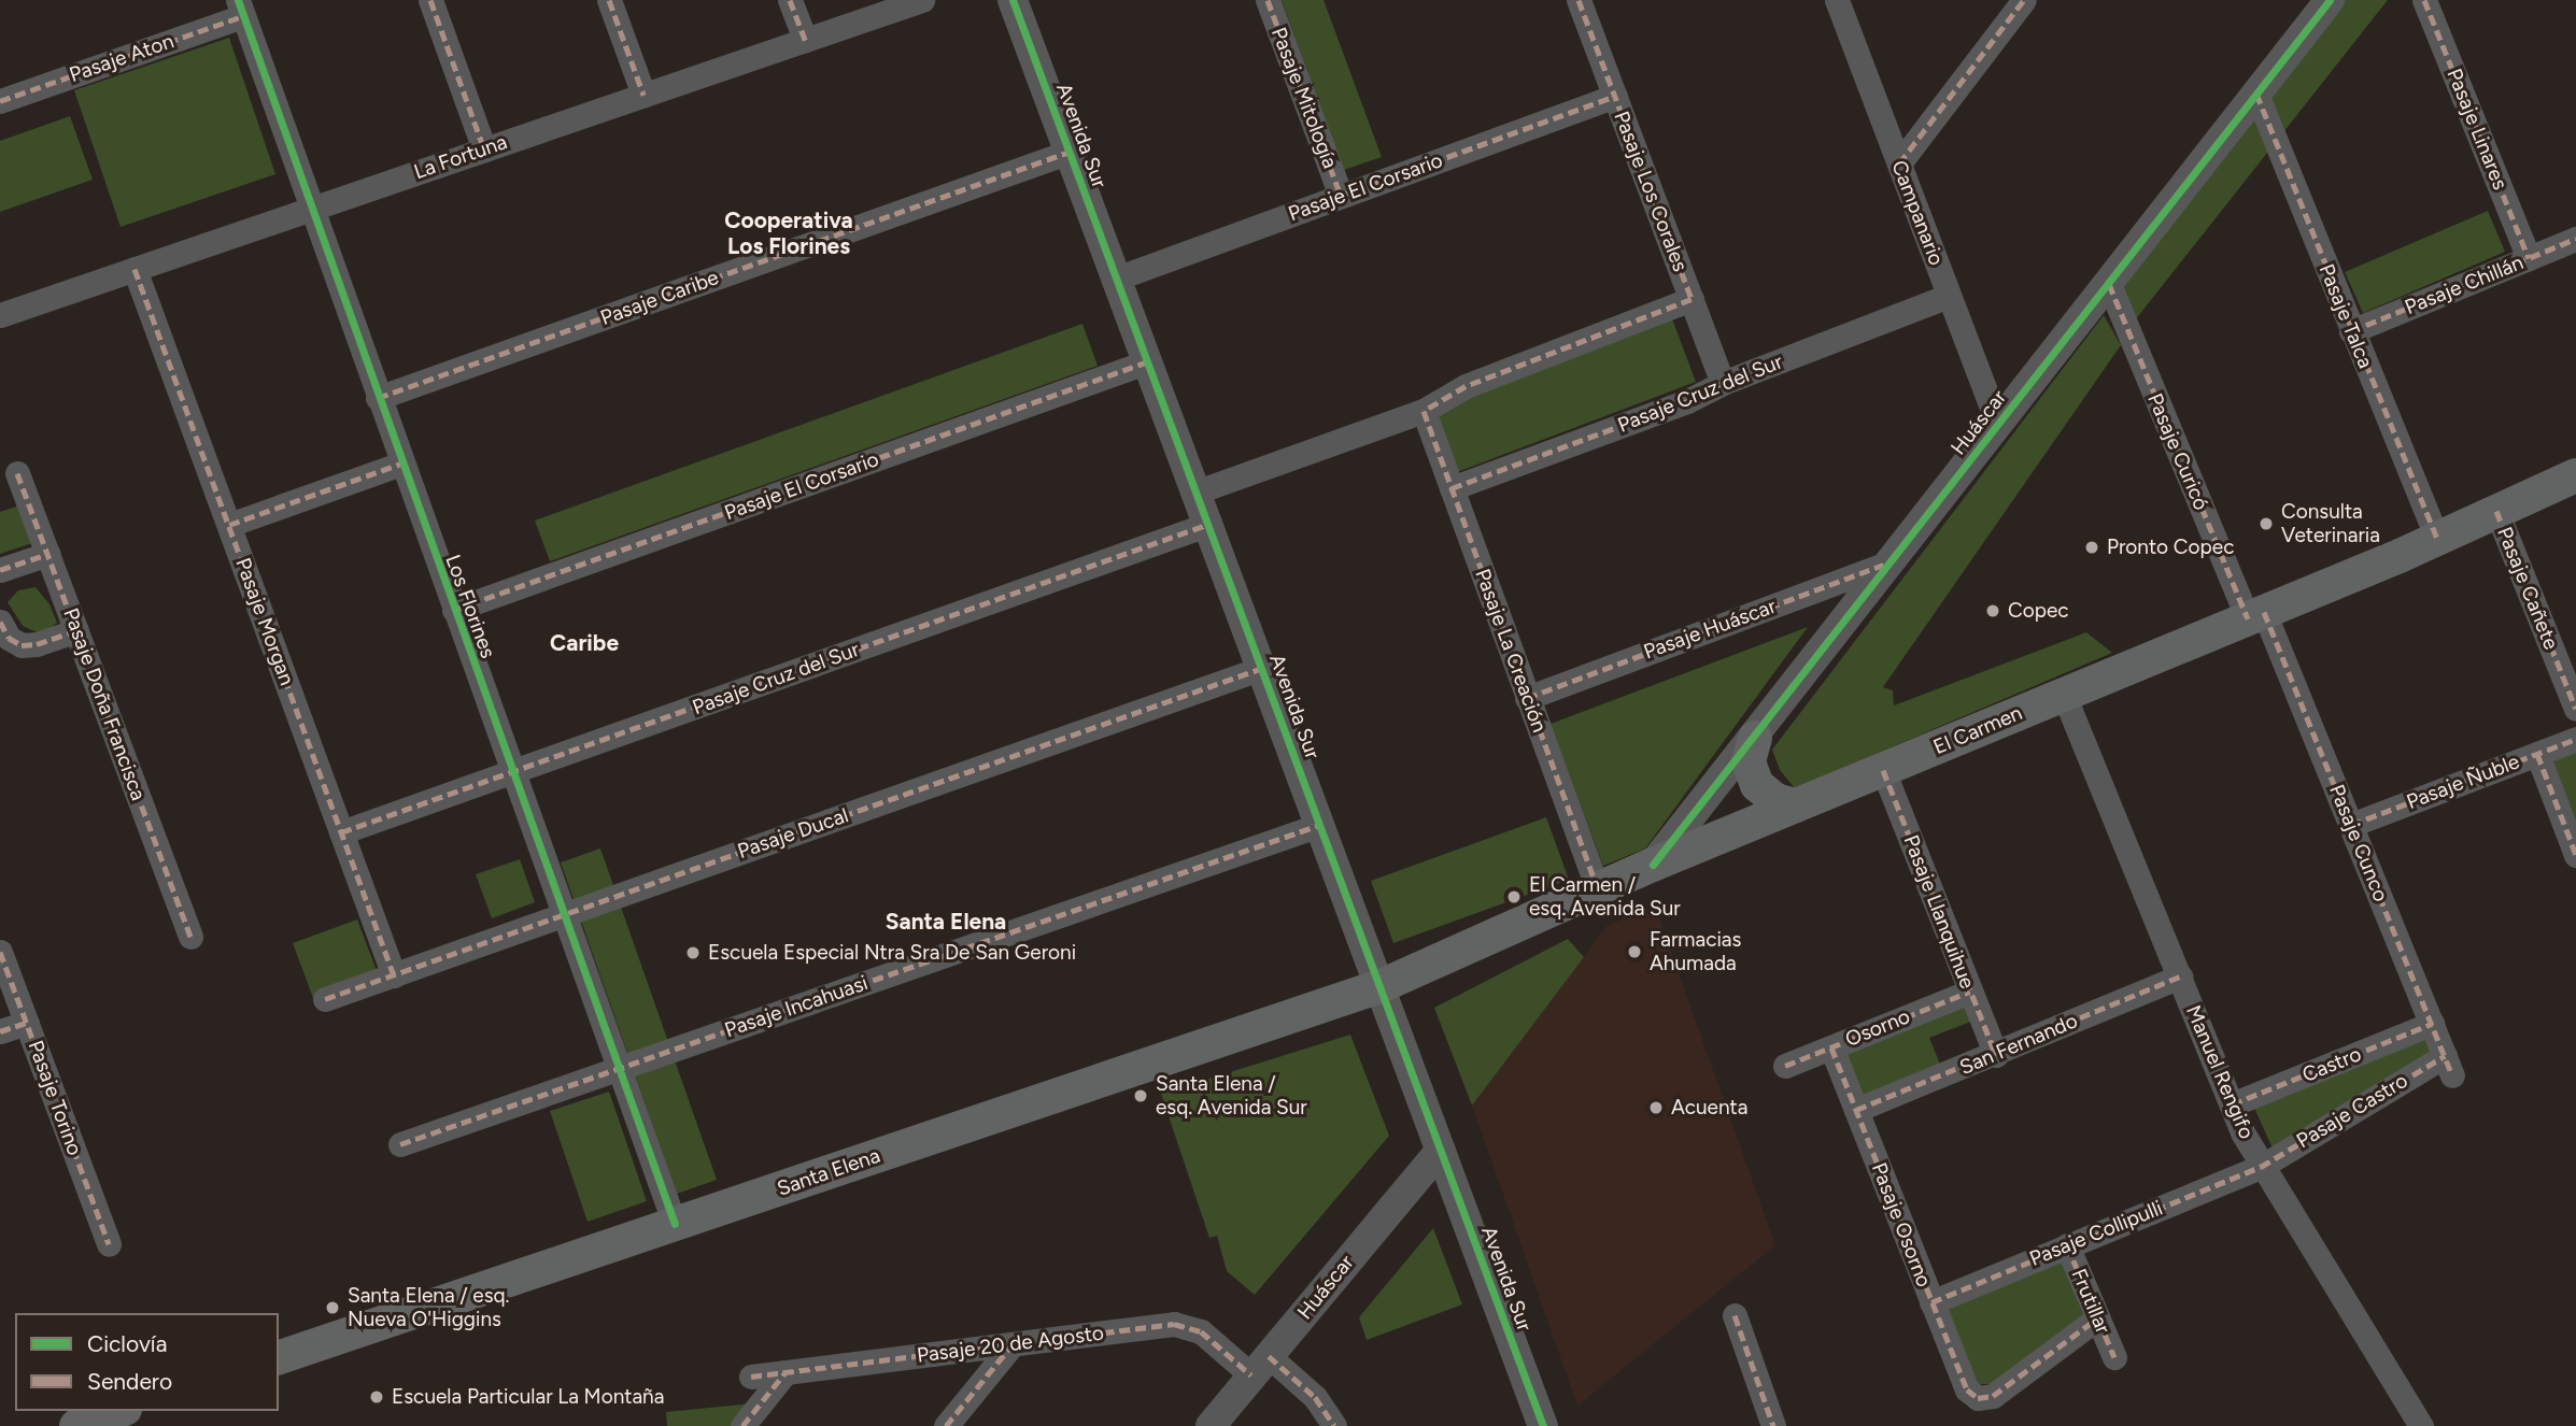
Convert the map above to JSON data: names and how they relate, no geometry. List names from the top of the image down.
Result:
{
  "streets": {
    "main road": ["El Carmen", "Santa Elena"],
    "street": [
      "Pasaje Aton",
      "Pasaje Mitología",
      "Pasaje Linares",
      "Avenida Sur",
      "La Fortuna",
      "Pasaje El Corsario",
      "Pasaje Los Corales",
      "Campanario",
      "Pasaje Chillán",
      "Pasaje Caribe",
      "Pasaje Talca",
      "Pasaje Cruz del Sur",
      "Huáscar",
      "Pasaje Curicó",
      "Pasaje Cañete",
      "Los Florines",
      "Pasaje Morgan",
      "Pasaje Huáscar",
      "Pasaje La Creación",
      "Pasaje Doña Francisca",
      "Pasaje Ñuble",
      "Pasaje Ducal",
      "Pasaje Cunco",
      "Pasaje Llanquihue",
      "Pasaje Incahuasi",
      "Osorno",
      "San Fernando",
      "Castro",
      "Manuel Rengifo",
      "Pasaje Torino",
      "Pasaje Castro",
      "Pasaje Osorno",
      "Pasaje Collipulli",
      "Frutillar",
      "Pasaje 20 de Agosto"
    ]
  },
  "crossings": [
    ["Pasaje Aton", "Los Florines"],
    ["Pasaje Mitología", "Pasaje El Corsario"],
    ["Pasaje Linares", "Pasaje Chillán"],
    ["Avenida Sur", "Pasaje El Corsario"],
    ["Avenida Sur", "Pasaje Caribe"],
    ["Avenida Sur", "Pasaje Cruz del Sur"],
    ["Avenida Sur", "Huáscar"],
    ["Avenida Sur", "El Carmen"],
    ["Avenida Sur", "Pasaje Ducal"],
    ["Avenida Sur", "Pasaje Incahuasi"],
    ["Avenida Sur", "Santa Elena"],
    ["La Fortuna", "Los Florines"],
    ["La Fortuna", "Pasaje Morgan"],
    ["Pasaje El Corsario", "Pasaje Los Corales"],
    ["Pasaje El Corsario", "Los Florines"],
    ["Pasaje Los Corales", "Pasaje Cruz del Sur"],
    ["Campanario", "Pasaje Cruz del Sur"],
    ["Campanario", "Huáscar"],
    ["Pasaje Chillán", "Pasaje Talca"],
    ["Pasaje Caribe", "Los Florines"],
    ["Pasaje Talca", "Huáscar"],
    ["Pasaje Talca", "El Carmen"],
    ["Pasaje Cruz del Sur", "Los Florines"],
    ["Pasaje Cruz del Sur", "Pasaje Morgan"],
    ["Pasaje Cruz del Sur", "Pasaje La Creación"],
    ["Huáscar", "Pasaje Curicó"],
    ["Huáscar", "Pasaje Huáscar"],
    ["Huáscar", "El Carmen"],
    ["Huáscar", "Pasaje 20 de Agosto"],
    ["Pasaje Curicó", "El Carmen"],
    ["Pasaje Curicó", "Pasaje Cunco"],
    ["Pasaje Cañete", "El Carmen"],
    ["Los Florines", "Pasaje Ducal"],
    ["Los Florines", "Pasaje Incahuasi"],
    ["Los Florines", "Santa Elena"],
    ["Pasaje Morgan", "Pasaje Ducal"],
    ["Pasaje Huáscar", "Pasaje La Creación"],
    ["Pasaje La Creación", "El Carmen"],
    ["El Carmen", "Pasaje Cunco"],
    ["El Carmen", "Pasaje Llanquihue"],
    ["El Carmen", "Manuel Rengifo"],
    ["El Carmen", "Santa Elena"],
    ["Pasaje Ñuble", "Pasaje Cunco"],
    ["Pasaje Cunco", "Castro"],
    ["Pasaje Cunco", "Pasaje Castro"],
    ["Pasaje Llanquihue", "Osorno"],
    ["Pasaje Llanquihue", "San Fernando"],
    ["Osorno", "Pasaje Osorno"],
    ["San Fernando", "Manuel Rengifo"],
    ["San Fernando", "Pasaje Osorno"],
    ["Castro", "Manuel Rengifo"],
    ["Manuel Rengifo", "Pasaje Castro"],
    ["Manuel Rengifo", "Pasaje Collipulli"],
    ["Pasaje Castro", "Pasaje Collipulli"],
    ["Pasaje Osorno", "Pasaje Collipulli"],
    ["Pasaje Osorno", "Frutillar"],
    ["Pasaje Collipulli", "Frutillar"]
  ],
  "districts": ["Cooperativa Los Florines", "Caribe", "Santa Elena"],
  "places": [
    "Consulta Veterinaria",
    "Pronto Copec",
    "Copec",
    "El Carmen / esq. Avenida Sur",
    "Farmacias Ahumada",
    "Escuela Especial Ntra Sra De San Geroni",
    "Santa Elena / esq. Avenida Sur",
    "Acuenta",
    "Santa Elena / esq. Nueva O'Higgins",
    "Escuela Particular La Montaña"
  ],
  "legend": ["Ciclovía", "Sendero"]
}
